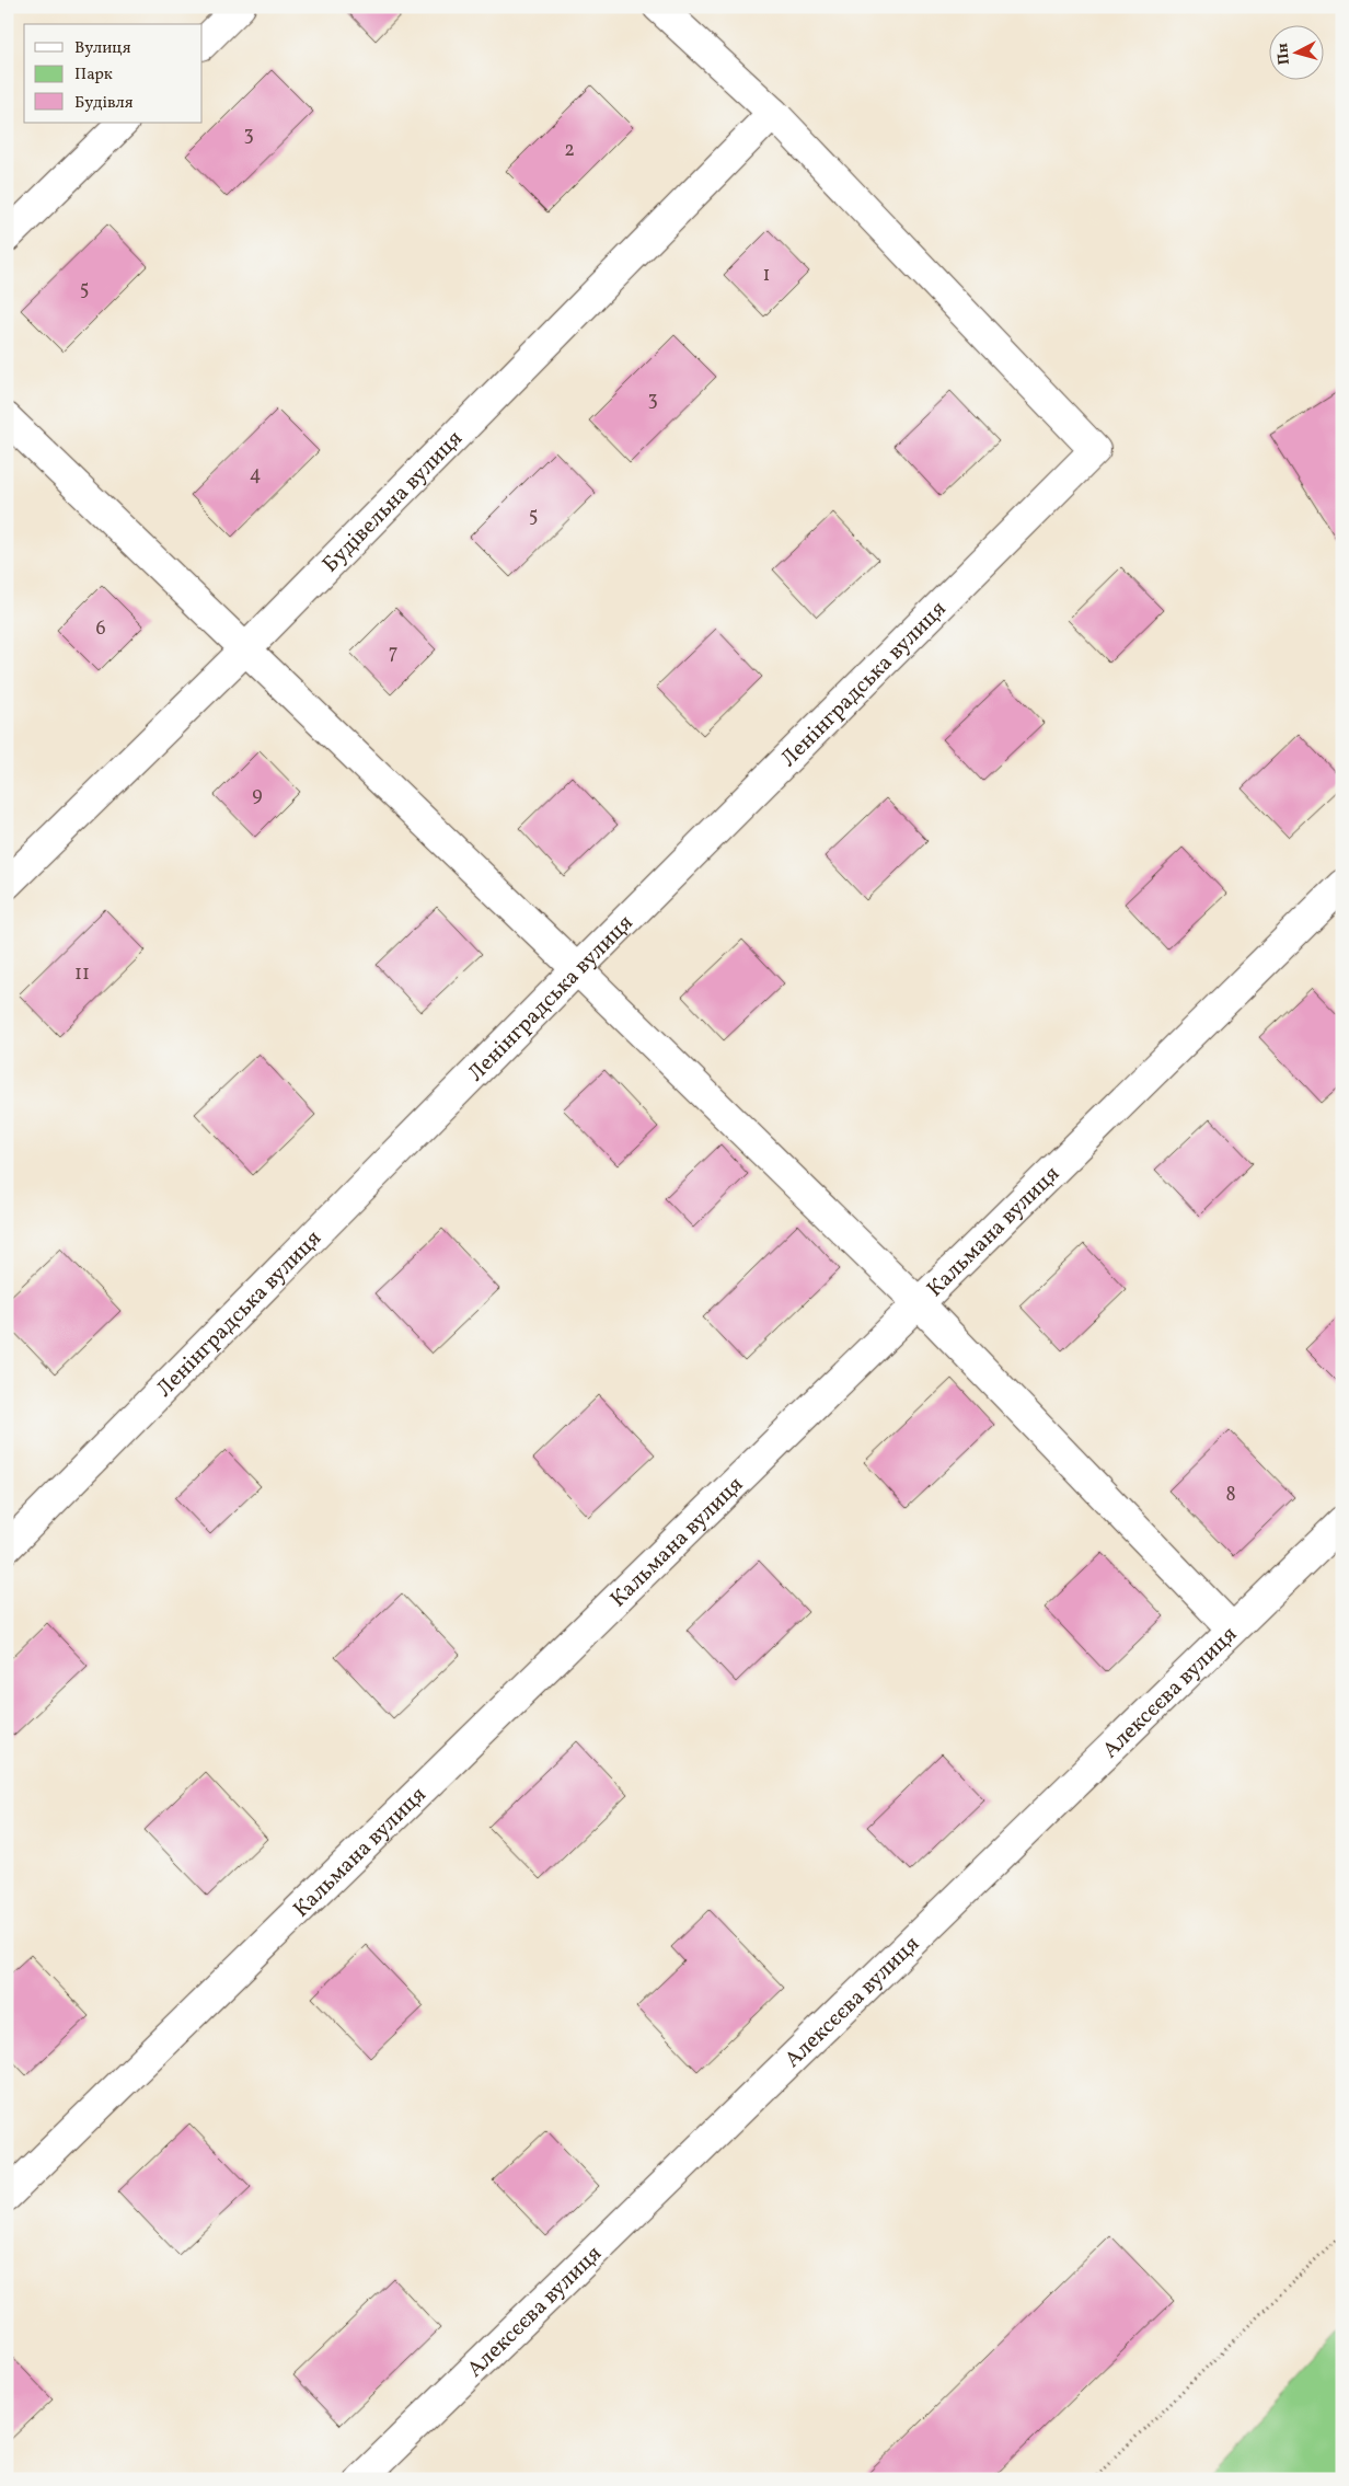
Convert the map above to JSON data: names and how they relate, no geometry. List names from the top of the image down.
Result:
{
  "streets": {
    "street": [
      "Будівельна вулиця",
      "Ленінградська вулиця",
      "Кальмана вулиця",
      "Алексєєва вулиця"
    ]
  },
  "crossings": [
    ["Будівельна вулиця", "Ленінградська вулиця"]
  ],
  "house_numbers": [
    "3",
    "2",
    "1",
    "5",
    "3",
    "4",
    "5",
    "6",
    "7",
    "9",
    "11",
    "8"
  ],
  "legend": ["Вулиця", "Парк", "Будівля"],
  "north": "left"
}
